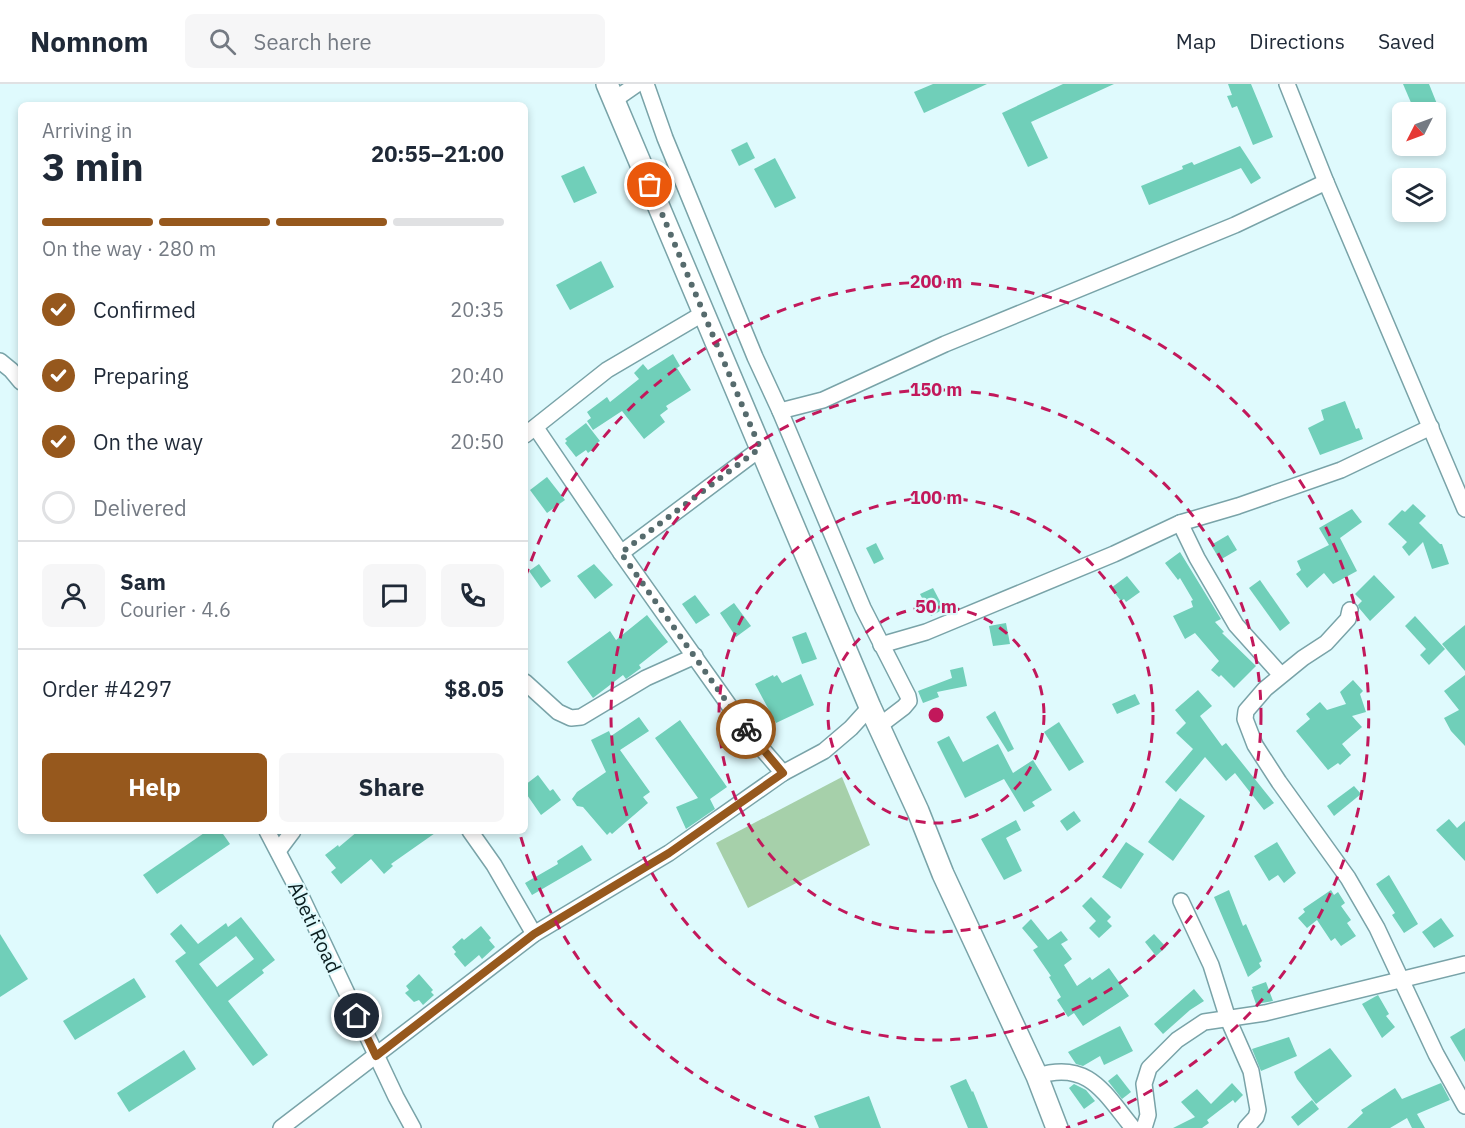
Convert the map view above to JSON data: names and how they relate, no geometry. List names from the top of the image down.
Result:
{
  "streets": {
    "street": ["Abeti Road"]
  },
  "north": "bottom left",
  "page": {
    "header": "Nomnom",
    "search": "Search here",
    "nav": ["Map", "Directions", "Saved"],
    "heading": ["3 min", "Arriving in", "20:55–21:00"],
    "panel": [
      "Sam",
      "Courier · 4.6",
      "Order #4297",
      "$8.05"
    ],
    "bar": "On the way · 280 m",
    "list": [
      ["Confirmed", "20:35"],
      ["Preparing", "20:40"],
      ["On the way", "20:50"],
      "Delivered"
    ],
    "buttons": ["Help", "Share"]
  },
  "rings": [
    "200 m",
    "150 m",
    "100 m",
    "50 m"
  ]
}
